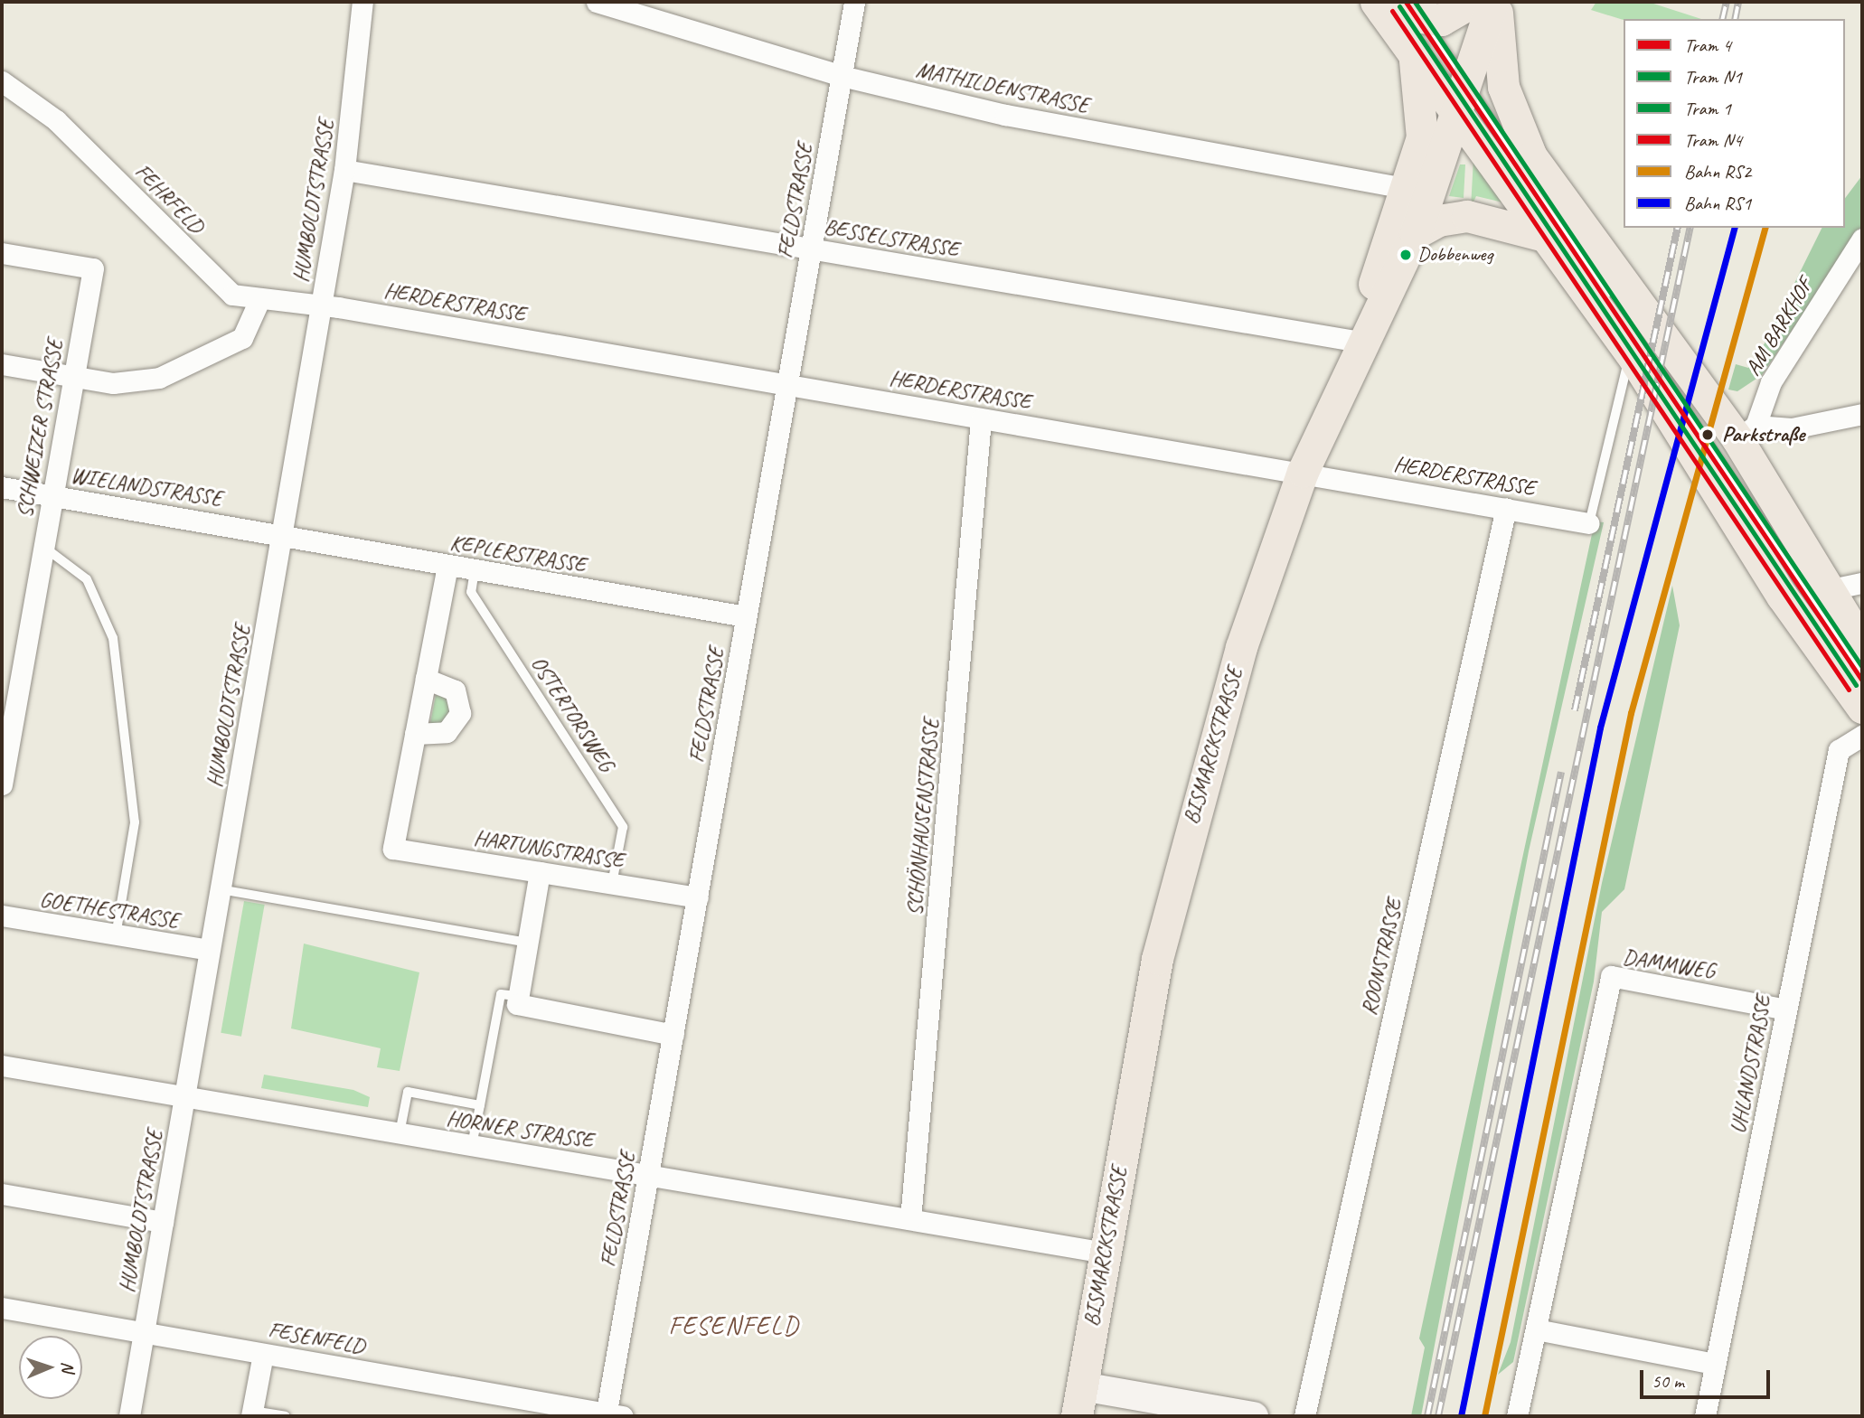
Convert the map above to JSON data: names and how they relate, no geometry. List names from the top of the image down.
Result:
{
  "streets": {
    "main road": ["BISMARCKSTRASSE"],
    "street": [
      "MATHILDENSTRASSE",
      "FEHRFELD",
      "HUMBOLDTSTRASSE",
      "FELDSTRASSE",
      "BESSELSTRASSE",
      "HERDERSTRASSE",
      "AM BARKHOF",
      "SCHWEIZER STRASSE",
      "WIELANDSTRASSE",
      "KEPLERSTRASSE",
      "SCHÖNHAUSENSTRASSE",
      "HARTUNGSTRASSE",
      "GOETHESTRASSE",
      "ROONSTRASSE",
      "DAMMWEG",
      "UHLANDSTRASSE",
      "HORNER STRASSE",
      "FESENFELD"
    ],
    "lane": ["OSTERTORSWEG"]
  },
  "crossings": [
    ["MATHILDENSTRASSE", "FELDSTRASSE"],
    ["FEHRFELD", "HUMBOLDTSTRASSE"],
    ["FEHRFELD", "HERDERSTRASSE"],
    ["HUMBOLDTSTRASSE", "BESSELSTRASSE"],
    ["HUMBOLDTSTRASSE", "HERDERSTRASSE"],
    ["HUMBOLDTSTRASSE", "WIELANDSTRASSE"],
    ["HUMBOLDTSTRASSE", "KEPLERSTRASSE"],
    ["HUMBOLDTSTRASSE", "GOETHESTRASSE"],
    ["HUMBOLDTSTRASSE", "HORNER STRASSE"],
    ["HUMBOLDTSTRASSE", "FESENFELD"],
    ["FELDSTRASSE", "BESSELSTRASSE"],
    ["FELDSTRASSE", "HERDERSTRASSE"],
    ["FELDSTRASSE", "KEPLERSTRASSE"],
    ["FELDSTRASSE", "HARTUNGSTRASSE"],
    ["FELDSTRASSE", "HORNER STRASSE"],
    ["FELDSTRASSE", "FESENFELD"],
    ["BESSELSTRASSE", "BISMARCKSTRASSE"],
    ["HERDERSTRASSE", "BISMARCKSTRASSE"],
    ["HERDERSTRASSE", "SCHÖNHAUSENSTRASSE"],
    ["HERDERSTRASSE", "ROONSTRASSE"],
    ["SCHWEIZER STRASSE", "WIELANDSTRASSE"],
    ["WIELANDSTRASSE", "KEPLERSTRASSE"],
    ["KEPLERSTRASSE", "OSTERTORSWEG"],
    ["OSTERTORSWEG", "HARTUNGSTRASSE"],
    ["BISMARCKSTRASSE", "HORNER STRASSE"],
    ["SCHÖNHAUSENSTRASSE", "HORNER STRASSE"],
    ["DAMMWEG", "UHLANDSTRASSE"]
  ],
  "districts": ["FESENFELD"],
  "places": ["Dobbenweg", "Parkstraße"],
  "lines": [
    "tram line 4",
    "tram line 1",
    "tram line N1",
    "tram line N4",
    "rail line RS2",
    "rail line RS1"
  ],
  "legend": [
    "Tram 4",
    "Tram N1",
    "Tram 1",
    "Tram N4",
    "Bahn RS2",
    "Bahn RS1"
  ],
  "scale_bar": "50 m",
  "north": "right"
}
